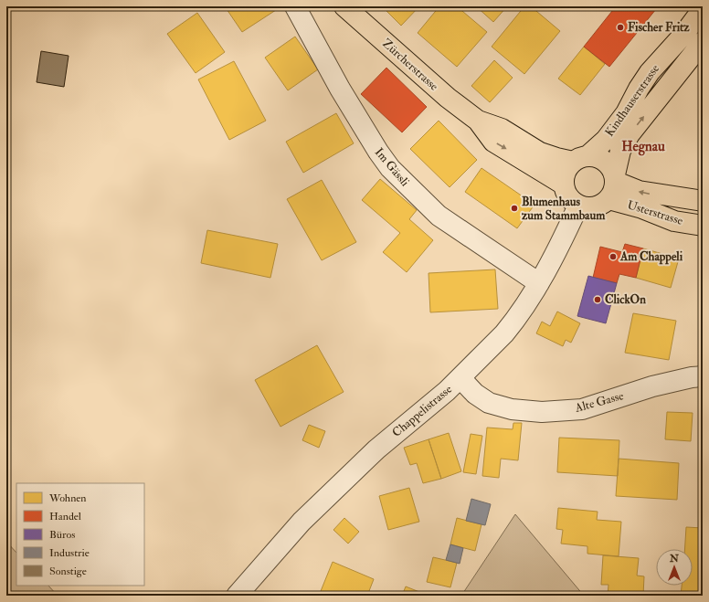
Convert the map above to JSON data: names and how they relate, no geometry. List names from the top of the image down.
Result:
{
  "streets": {
    "main road": ["Zürcherstrasse", "Kindhauserstrasse", "Usterstrasse"],
    "street": ["Im Gässli", "Alte Gasse", "Chappelistrasse"]
  },
  "crossings": [
    ["Zürcherstrasse", "Kindhauserstrasse"],
    ["Zürcherstrasse", "Usterstrasse"],
    ["Zürcherstrasse", "Chappelistrasse"],
    ["Kindhauserstrasse", "Usterstrasse"],
    ["Kindhauserstrasse", "Chappelistrasse"],
    ["Im Gässli", "Chappelistrasse"],
    ["Usterstrasse", "Chappelistrasse"],
    ["Alte Gasse", "Chappelistrasse"]
  ],
  "districts": ["Hegnau"],
  "places": [
    "Fischer Fritz",
    "Blumenhaus zum Stammbaum",
    "Am Chappeli",
    "ClickOn"
  ],
  "legend": [
    "Wohnen",
    "Handel",
    "Büros",
    "Industrie",
    "Sonstige"
  ],
  "north": "top"
}
